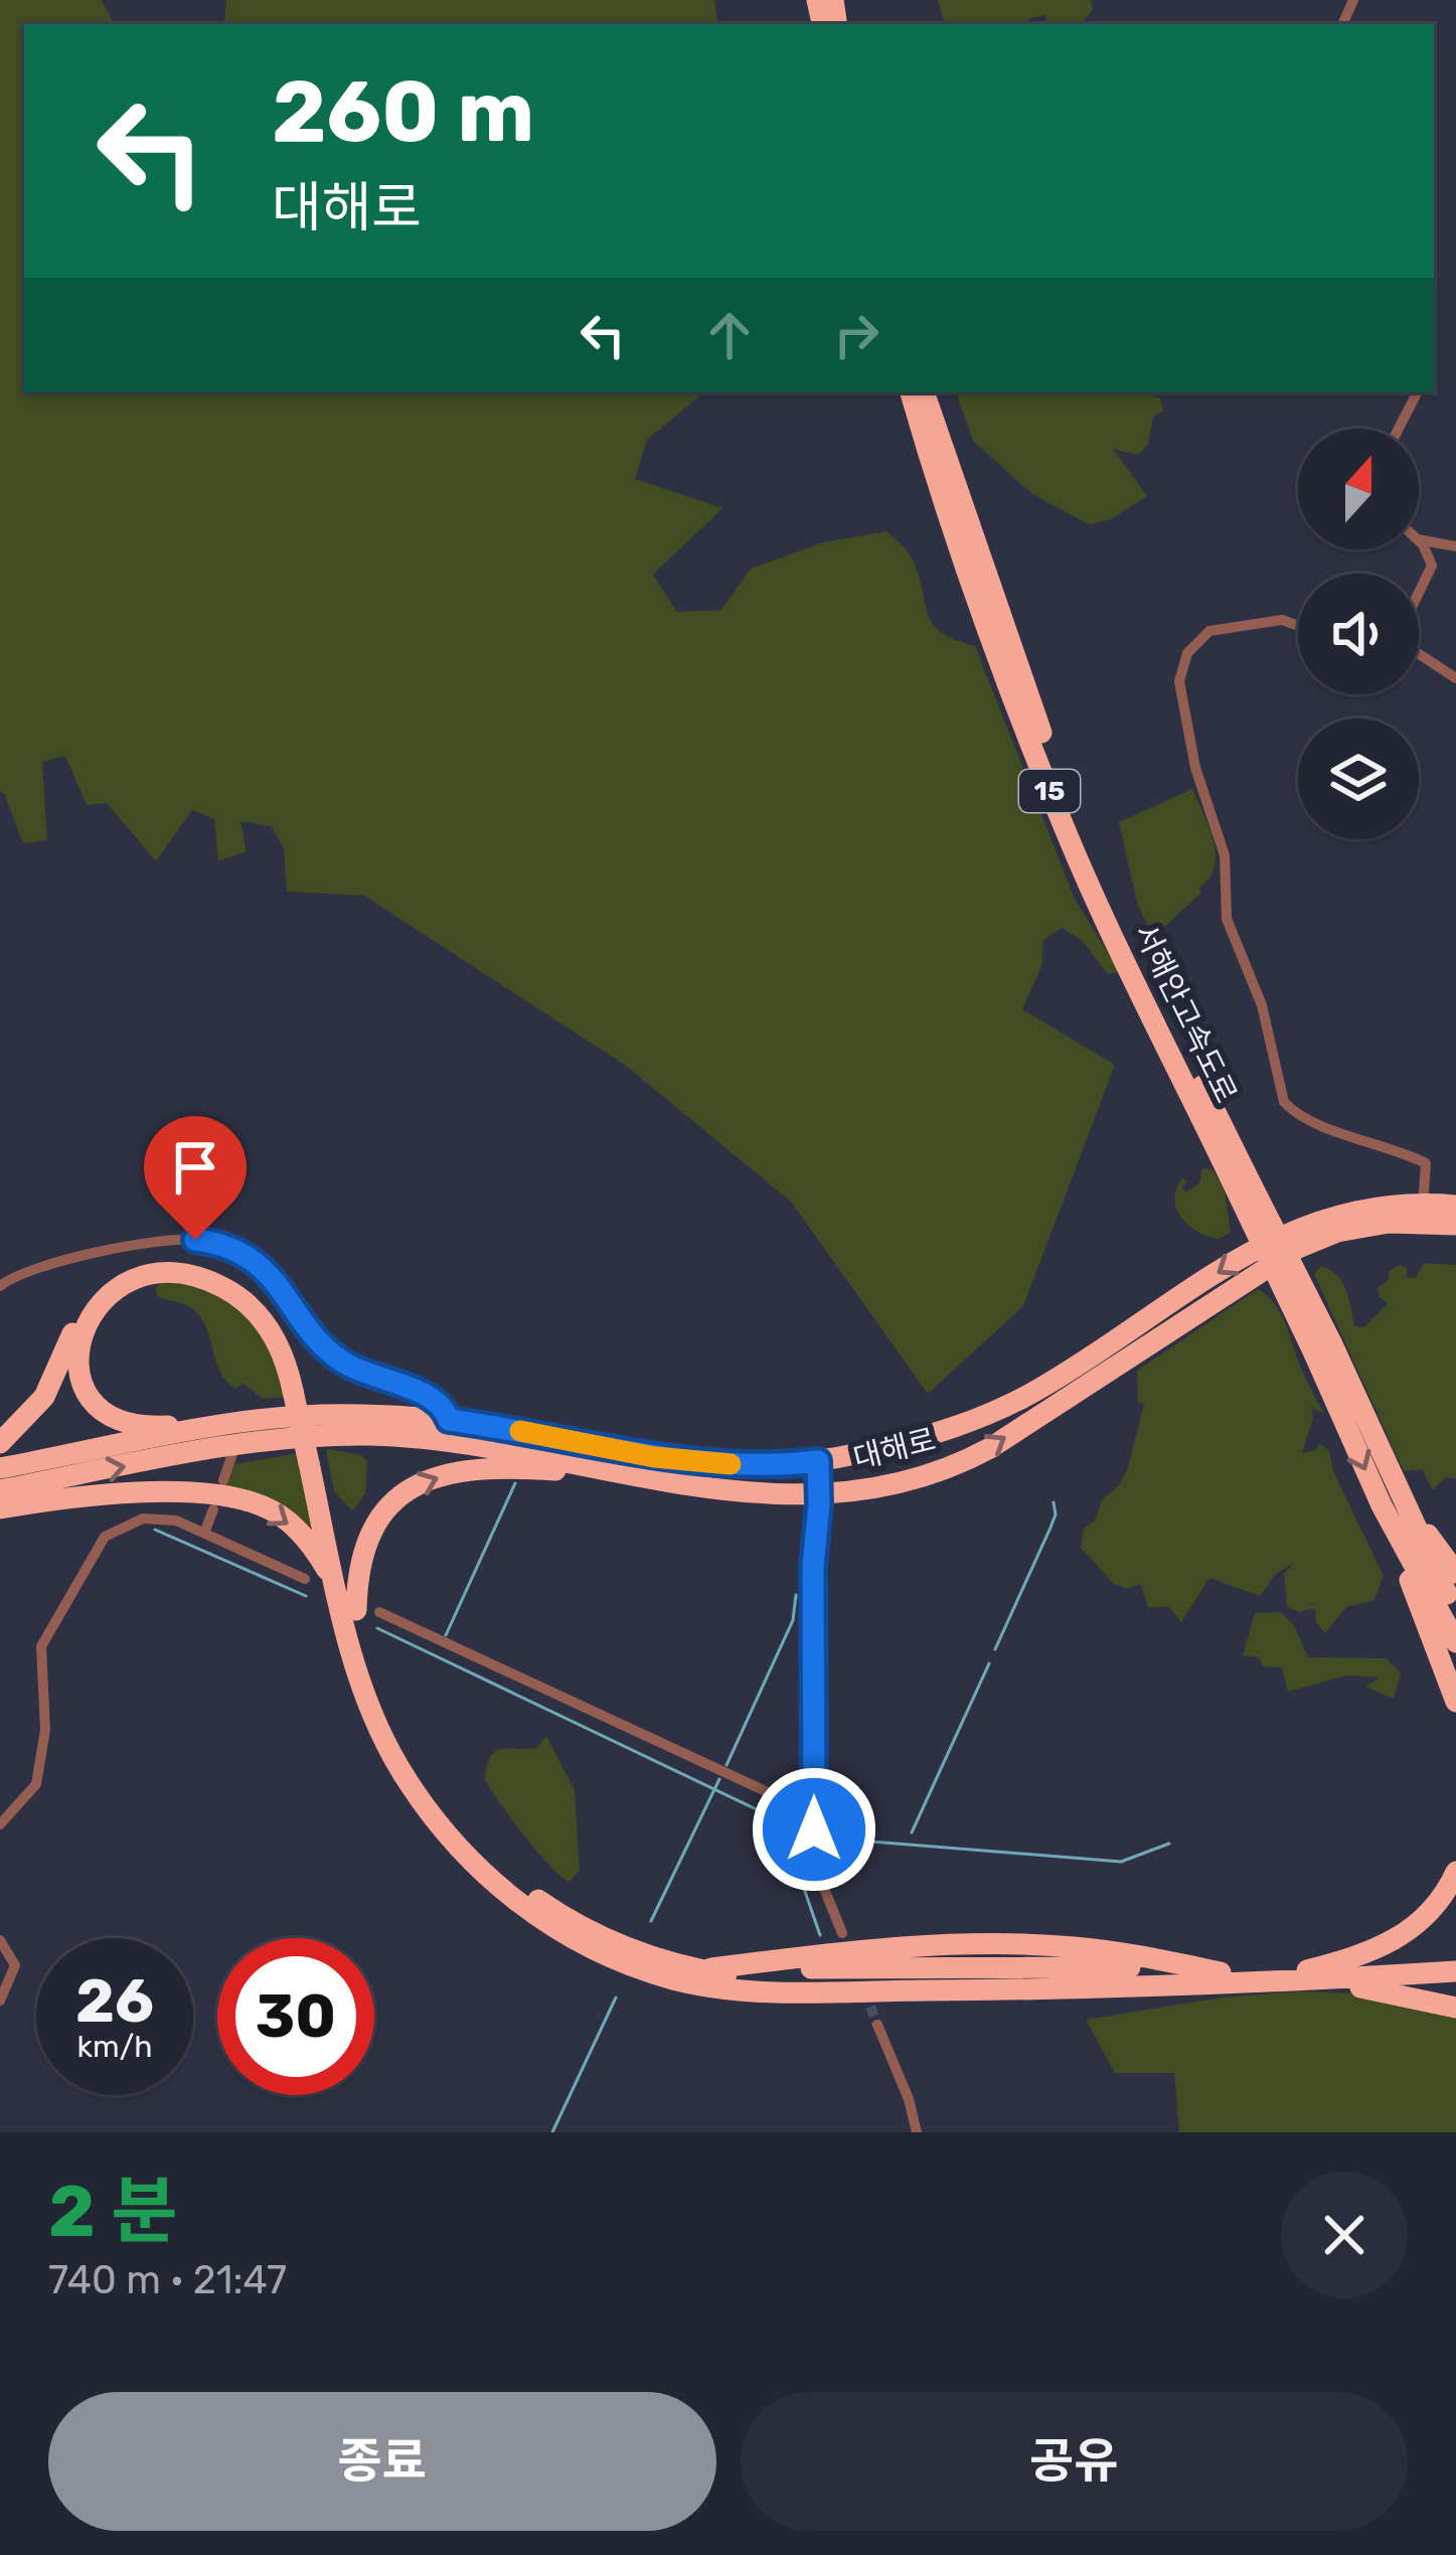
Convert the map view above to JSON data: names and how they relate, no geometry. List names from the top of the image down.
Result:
{
  "streets": {
    "highway": ["15", "서해안고속도로", "대해로"]
  },
  "north": "top",
  "page": {
    "turn": ["260 m", "대해로"],
    "speed": "26 km/h",
    "limit": "30",
    "heading": ["2 분", "740 m · 21:47"],
    "buttons": ["종료", "공유"]
  }
}
